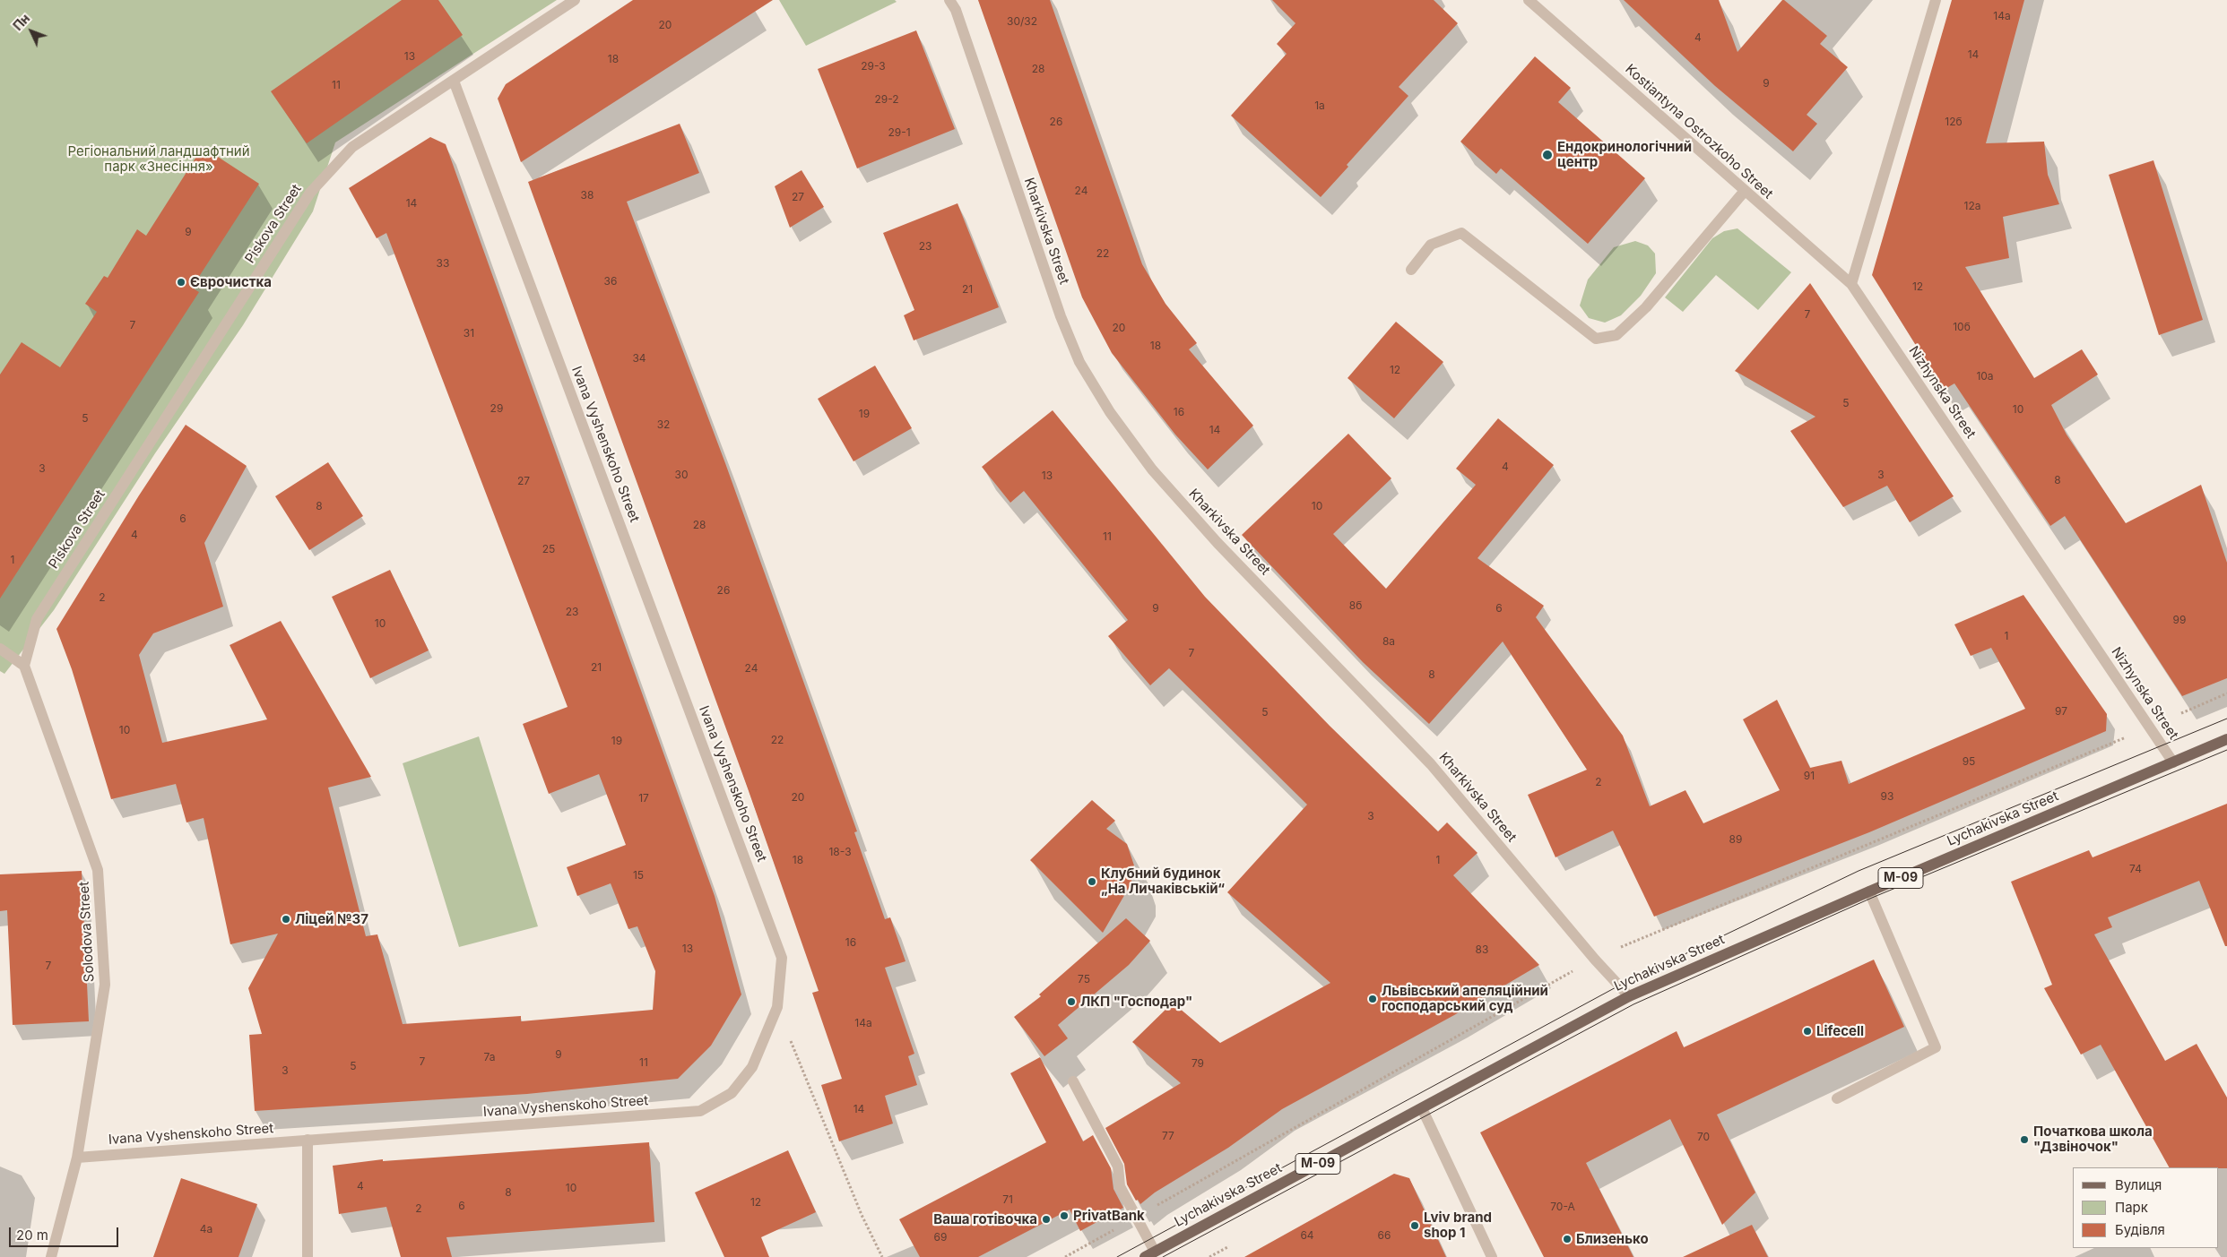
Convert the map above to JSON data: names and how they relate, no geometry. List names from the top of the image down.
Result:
{
  "streets": {
    "main road": ["Lychakivska Street", "М-09"],
    "street": [
      "Kostiantyna Ostrozkoho Street",
      "Piskova Street",
      "Kharkivska Street",
      "Nizhynska Street",
      "Ivana Vyshenskoho Street",
      "Solodova Street"
    ]
  },
  "crossings": [
    ["Kostiantyna Ostrozkoho Street", "Nizhynska Street"],
    ["Piskova Street", "Ivana Vyshenskoho Street"],
    ["Piskova Street", "Solodova Street"],
    ["Kharkivska Street", "Lychakivska Street"],
    ["Nizhynska Street", "Lychakivska Street"],
    ["Ivana Vyshenskoho Street", "Solodova Street"]
  ],
  "parks": ["Регіональний ландшафтний парк «Знесіння»"],
  "places": [
    "Ендокринологічний центр",
    "Єврочистка",
    "Клубний будинок „На Личаківській“",
    "Ліцей №37",
    "Львівський апеляційний господарський суд",
    "ЛКП \"Господар\"",
    "Lifecell",
    "Початкова школа \"Дзвіночок\"",
    "PrivatBank",
    "Ваша готівочка",
    "Lviv brand shop 1",
    "Близенько"
  ],
  "house_numbers": [
    "14а",
    "30/32",
    "20",
    "4",
    "14",
    "13",
    "18",
    "29-3",
    "28",
    "9",
    "11",
    "29-2",
    "1а",
    "26",
    "12б",
    "29-1",
    "24",
    "38",
    "27",
    "14",
    "12а",
    "9",
    "23",
    "22",
    "33",
    "36",
    "12",
    "21",
    "7",
    "7",
    "10б",
    "20",
    "31",
    "18",
    "34",
    "12",
    "10а",
    "5",
    "29",
    "10",
    "16",
    "19",
    "5",
    "32",
    "14",
    "4",
    "3",
    "30",
    "3",
    "13",
    "8",
    "27",
    "8",
    "10",
    "6",
    "28",
    "4",
    "11",
    "25",
    "1",
    "26",
    "2",
    "8б",
    "9",
    "6",
    "23",
    "99",
    "10",
    "1",
    "8а",
    "7",
    "21",
    "24",
    "8",
    "97",
    "5",
    "10",
    "22",
    "19",
    "95",
    "91",
    "2",
    "93",
    "20",
    "17",
    "3",
    "89",
    "18-3",
    "18",
    "1",
    "74",
    "15",
    "16",
    "13",
    "83",
    "7",
    "75",
    "14а",
    "9",
    "7а",
    "7",
    "11",
    "79",
    "5",
    "3",
    "14",
    "77",
    "70",
    "4",
    "10",
    "8",
    "71",
    "12",
    "6",
    "70-А",
    "2",
    "4а",
    "64",
    "66",
    "69"
  ],
  "legend": ["Вулиця", "Парк", "Будівля"],
  "scale_bar": "20 m",
  "north": "top left"
}
